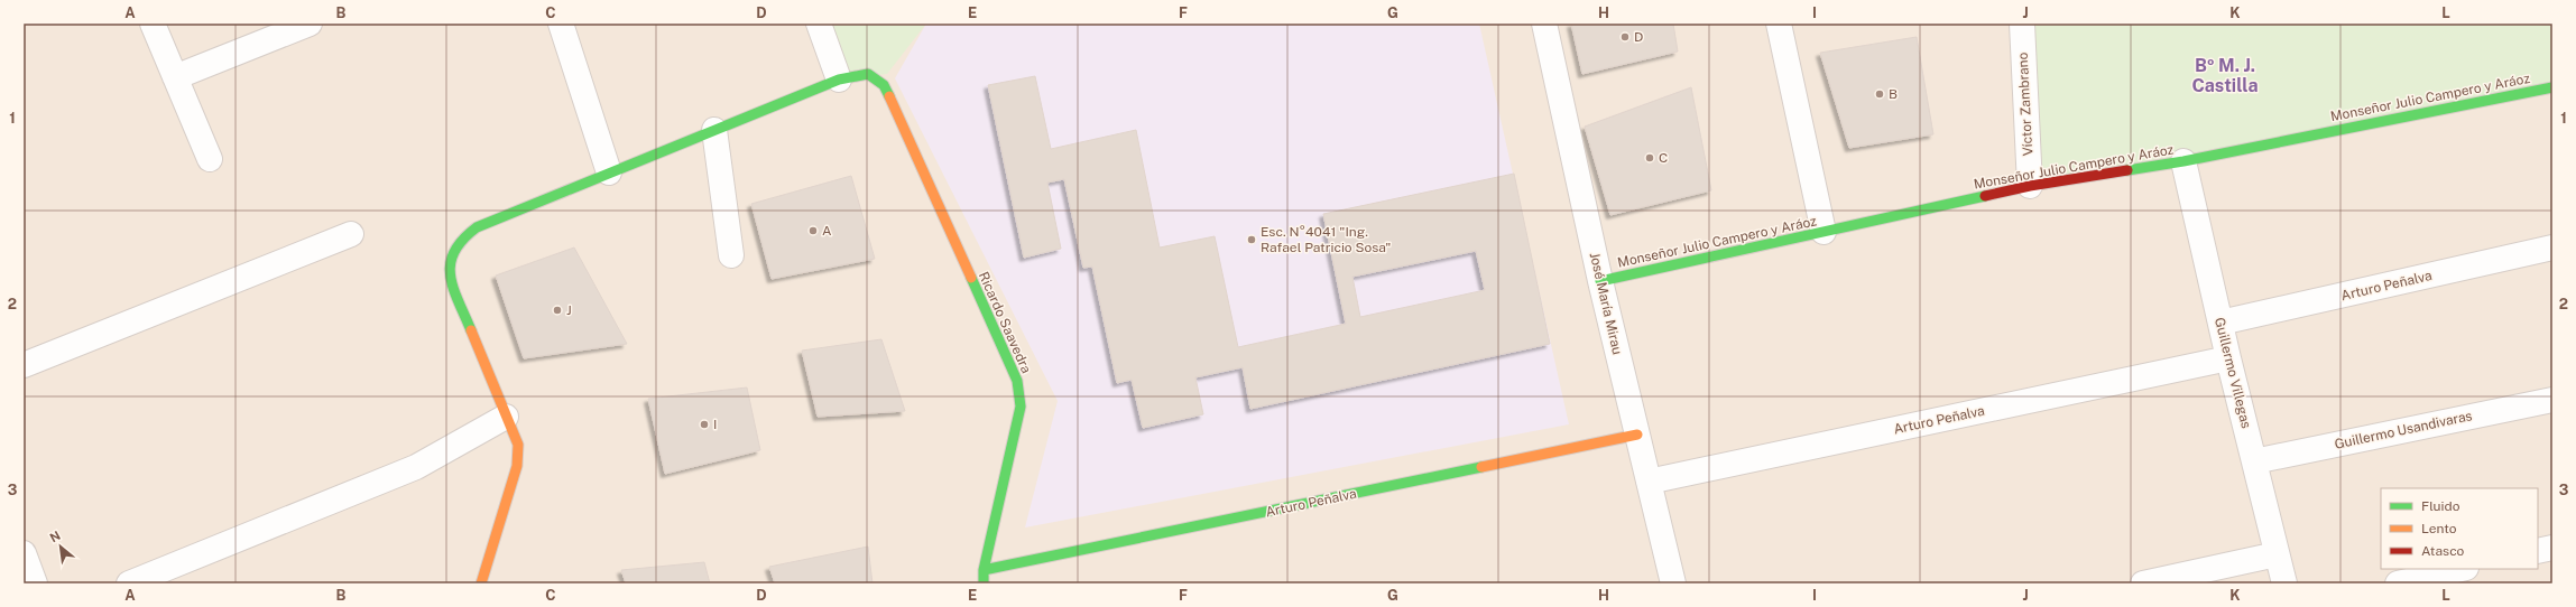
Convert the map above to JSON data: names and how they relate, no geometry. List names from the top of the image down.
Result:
{
  "streets": {
    "street": [
      "Monseñor Julio Campero y Aráoz",
      "Víctor Zambrano",
      "Arturo Peñalva",
      "José María Mirau",
      "Ricardo Saavedra",
      "Guillermo Villegas",
      "Guillermo Usandivaras"
    ]
  },
  "crossings": [
    ["Monseñor Julio Campero y Aráoz", "Víctor Zambrano"],
    ["Monseñor Julio Campero y Aráoz", "José María Mirau"],
    ["Monseñor Julio Campero y Aráoz", "Guillermo Villegas"],
    ["Arturo Peñalva", "José María Mirau"],
    ["Arturo Peñalva", "Ricardo Saavedra"],
    ["Arturo Peñalva", "Guillermo Villegas"],
    ["Guillermo Villegas", "Guillermo Usandivaras"]
  ],
  "districts": ["Bº M. J. Castilla"],
  "places": [
    "D",
    "B",
    "C",
    "A",
    "Esc. N°4041 \"Ing. Rafael Patricio Sosa\"",
    "J",
    "I"
  ],
  "legend": ["Fluido", "Lento", "Atasco"],
  "north": "top left",
  "grid": {
    "columns": [
      "A",
      "B",
      "C",
      "D",
      "E",
      "F",
      "G",
      "H",
      "I",
      "J",
      "K",
      "L"
    ],
    "rows": ["1", "2", "3"]
  }
}
